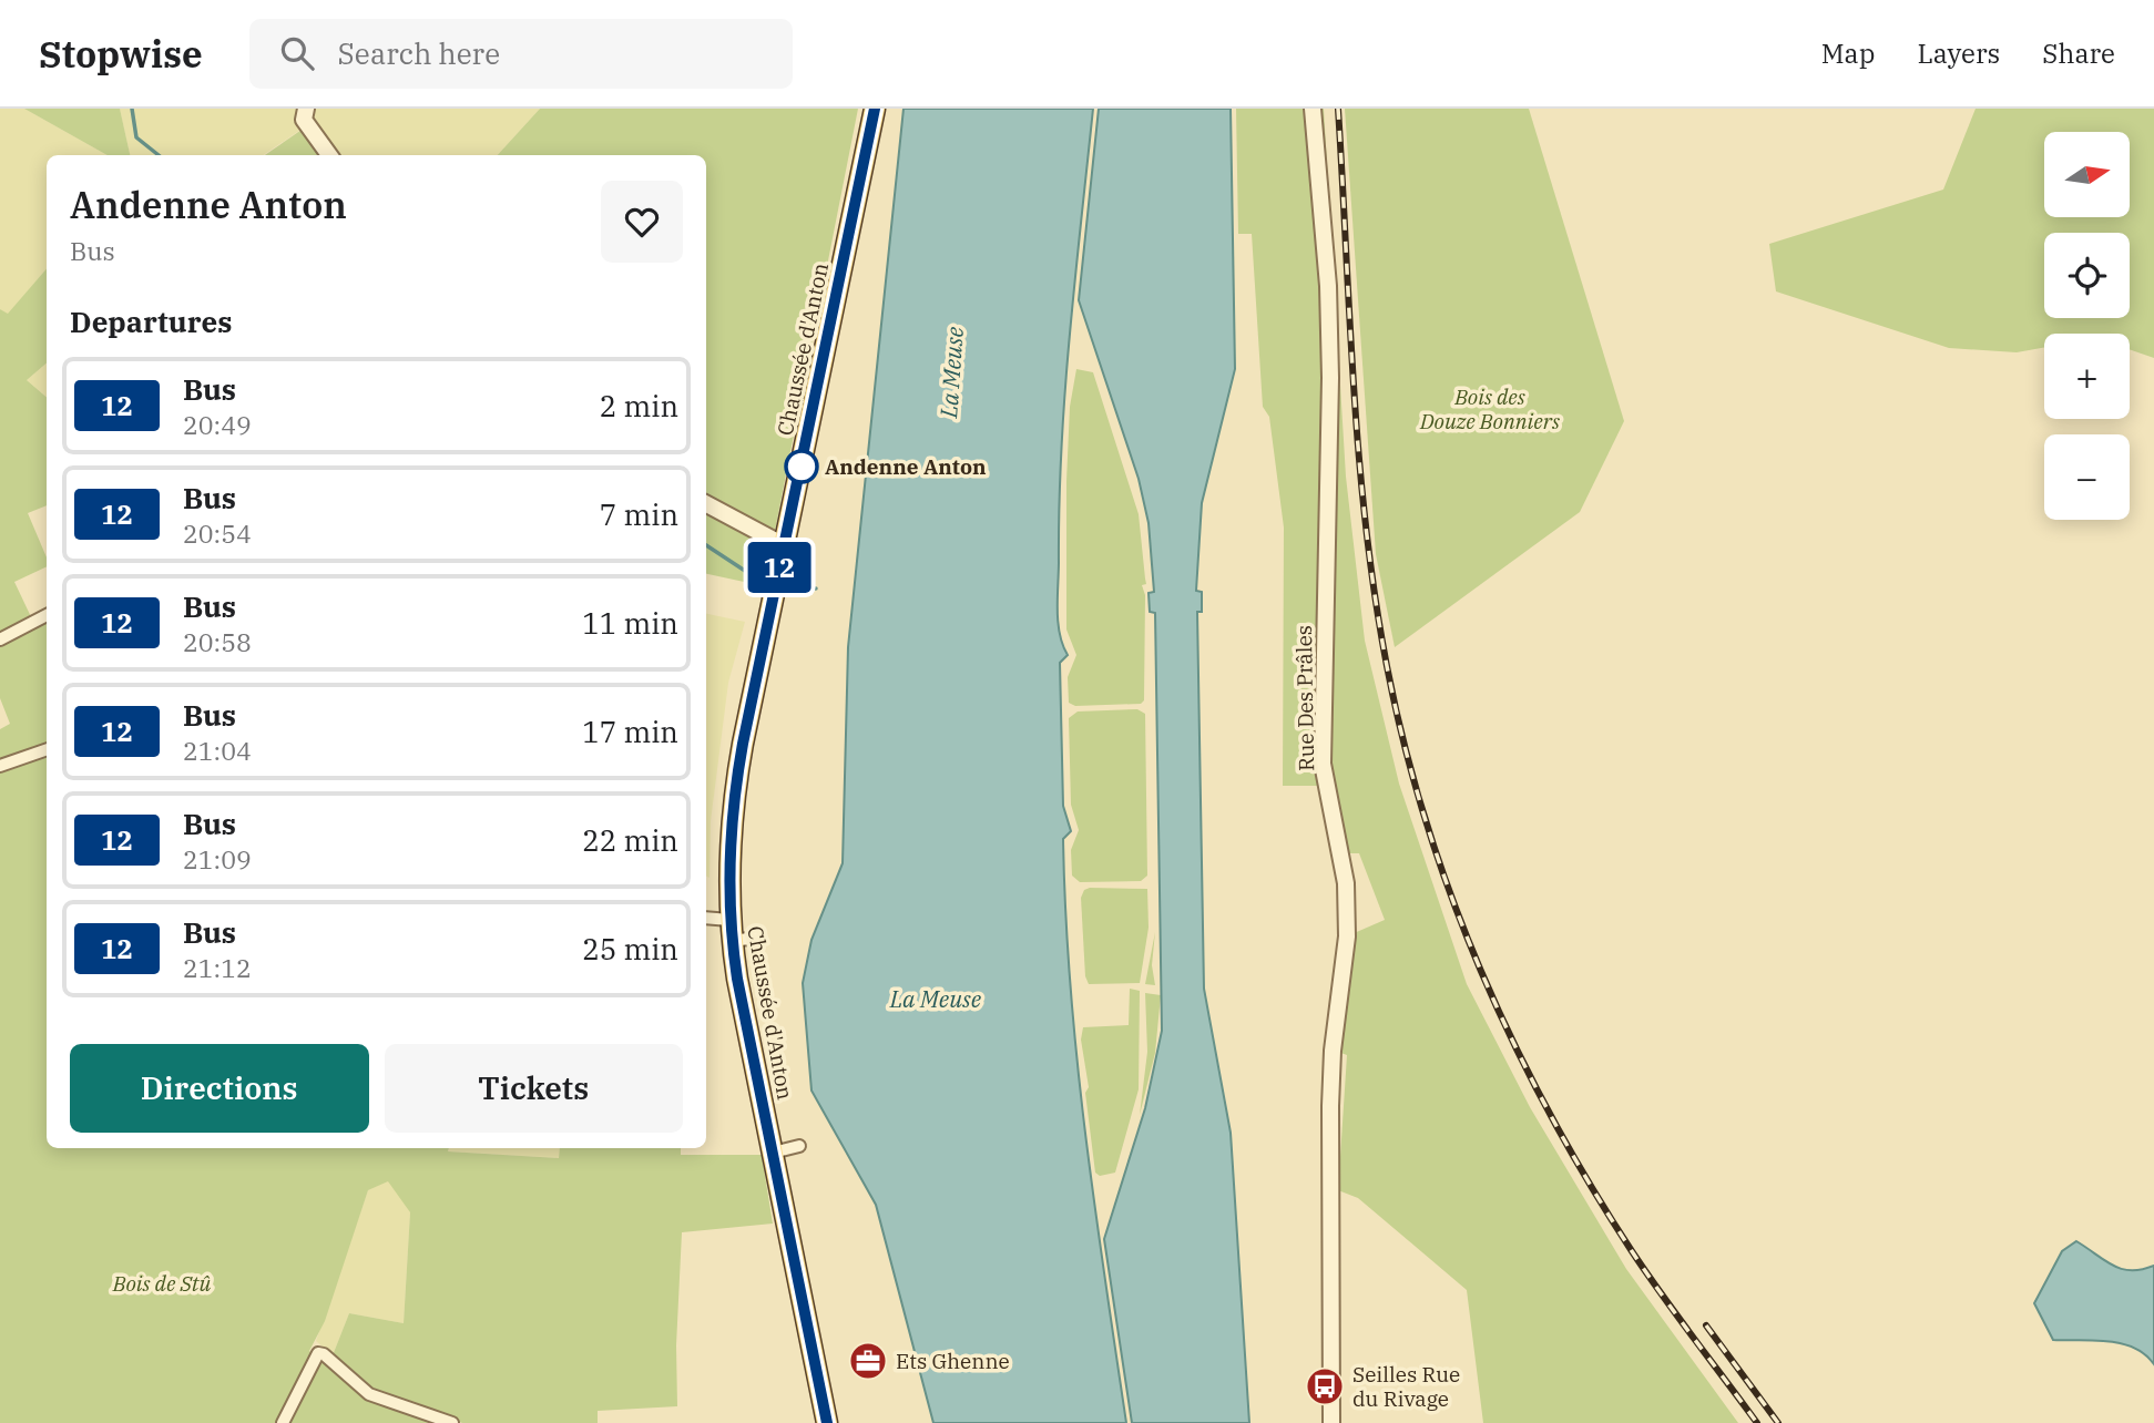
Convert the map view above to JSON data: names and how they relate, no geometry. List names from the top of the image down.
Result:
{
  "streets": {
    "main road": ["Chaussée d'Anton"],
    "street": ["Rue Des Prâles"]
  },
  "water": ["La Meuse"],
  "parks": ["Bois des Douze Bonniers", "Bois de Stû"],
  "places": {
    "other": ["Andenne Anton"],
    "office": ["Ets Ghenne"],
    "bus stop": ["Seilles Rue du Rivage"]
  },
  "lines": ["bus line 12"],
  "north": "right",
  "page": {
    "header": "Stopwise",
    "search": "Search here",
    "nav": ["Map", "Layers", "Share"],
    "on_map": "12",
    "map_buttons": ["+", "−"],
    "heading": [
      ["Andenne Anton", "Bus"],
      "Departures"
    ],
    "list": [
      {
        "mark": "12",
        "name": "Bus",
        "note": "20:49",
        "value": "2 min"
      },
      {
        "mark": "12",
        "name": "Bus",
        "note": "20:54",
        "value": "7 min"
      },
      {
        "mark": "12",
        "name": "Bus",
        "note": "20:58",
        "value": "11 min"
      },
      {
        "mark": "12",
        "name": "Bus",
        "note": "21:04",
        "value": "17 min"
      },
      {
        "mark": "12",
        "name": "Bus",
        "note": "21:09",
        "value": "22 min"
      },
      {
        "mark": "12",
        "name": "Bus",
        "note": "21:12",
        "value": "25 min"
      }
    ],
    "buttons": ["Directions", "Tickets"]
  }
}
